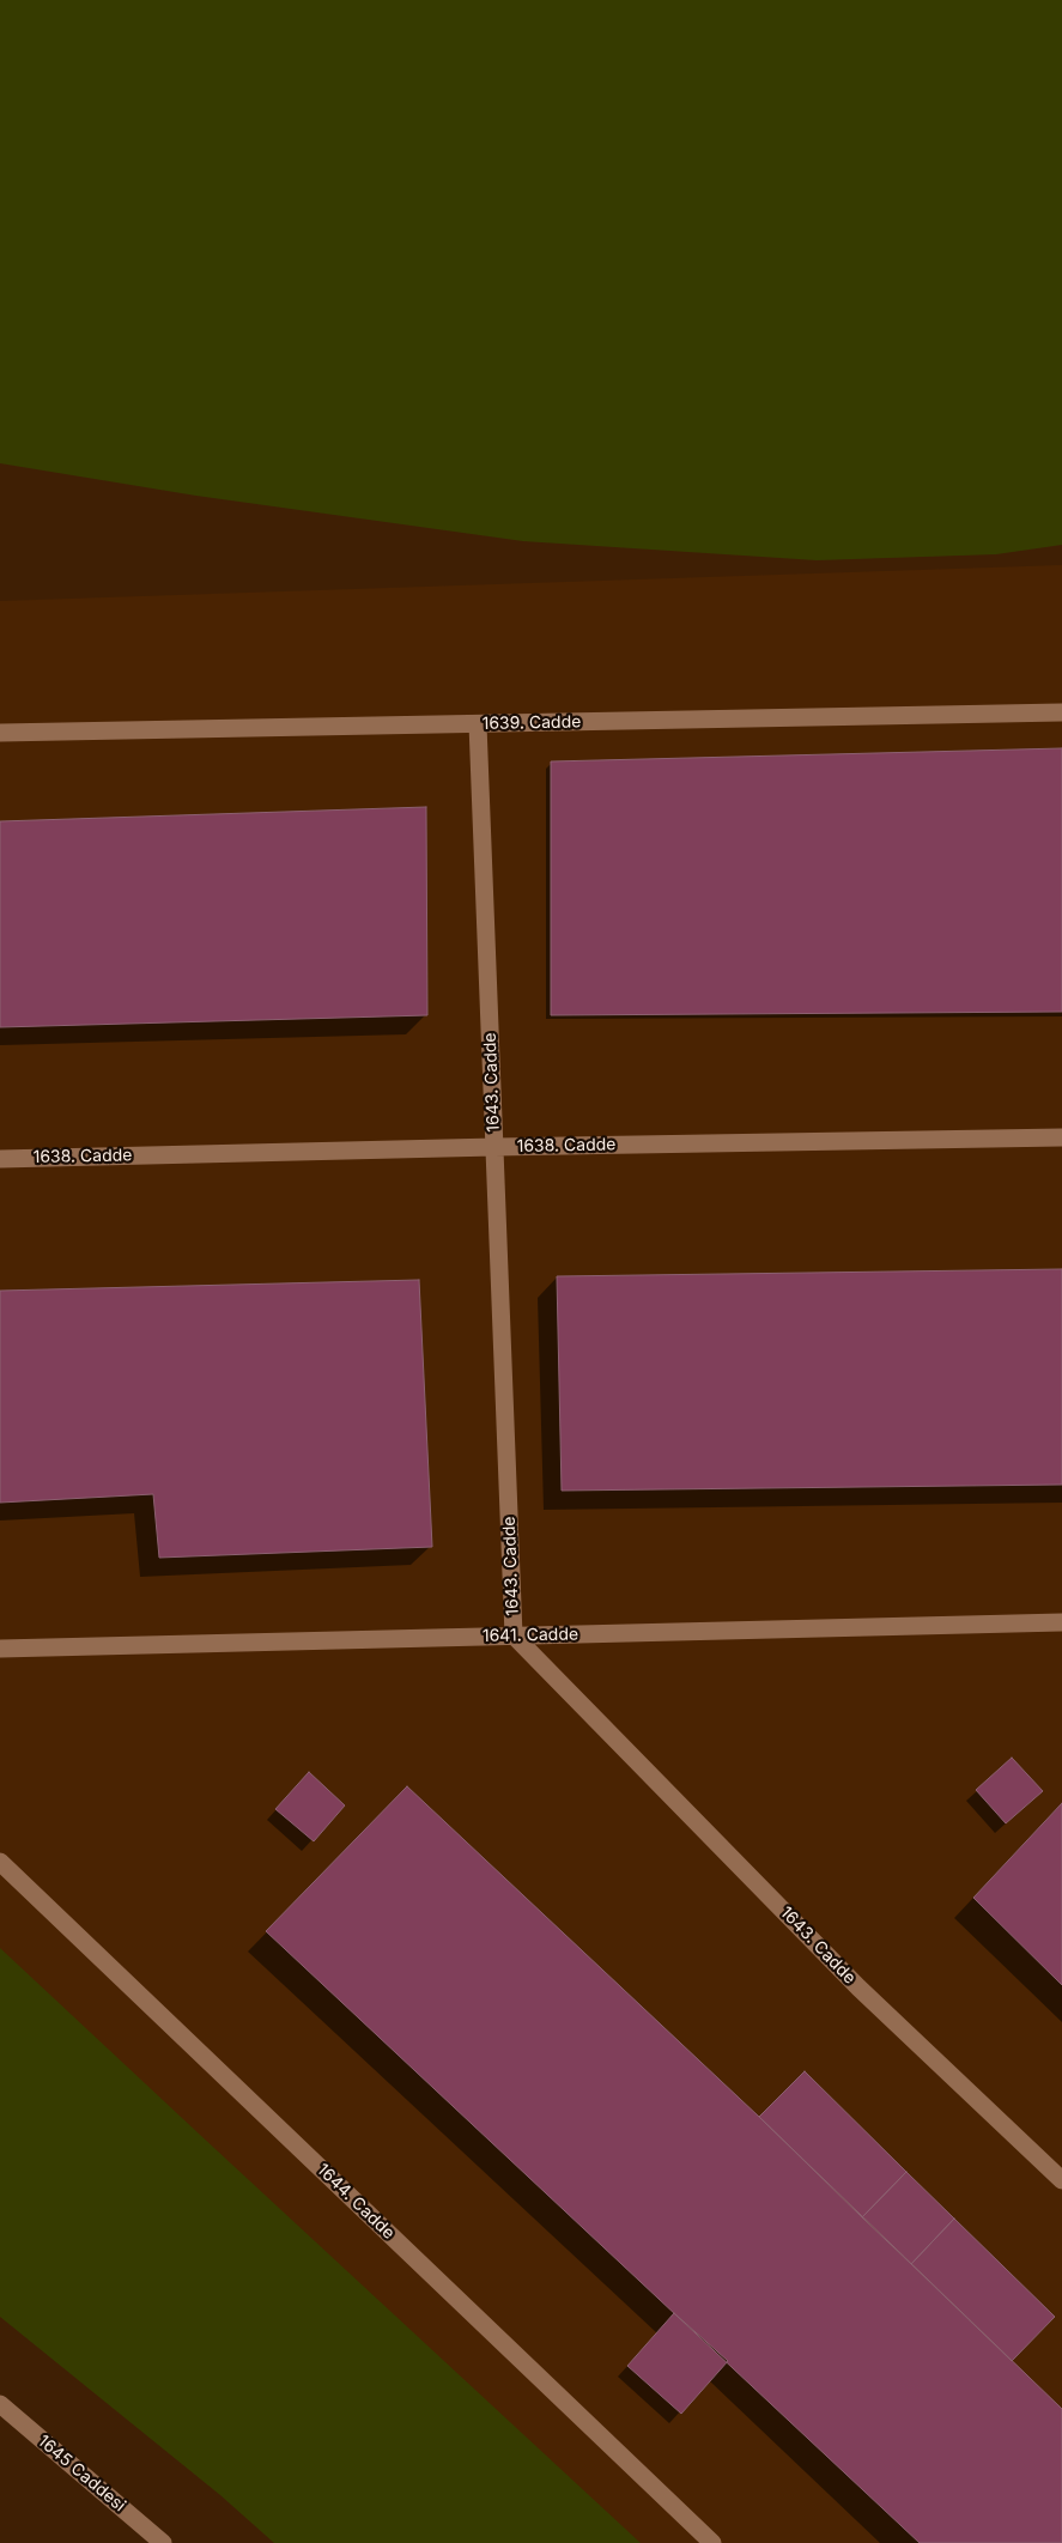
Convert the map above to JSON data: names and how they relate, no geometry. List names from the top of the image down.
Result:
{
  "streets": {
    "street": [
      "1639. Cadde",
      "1643. Cadde",
      "1638. Cadde",
      "1641. Cadde",
      "1644. Cadde",
      "1645 Caddesi"
    ]
  },
  "crossings": [
    ["1639. Cadde", "1643. Cadde"],
    ["1643. Cadde", "1638. Cadde"],
    ["1643. Cadde", "1641. Cadde"]
  ]
}
